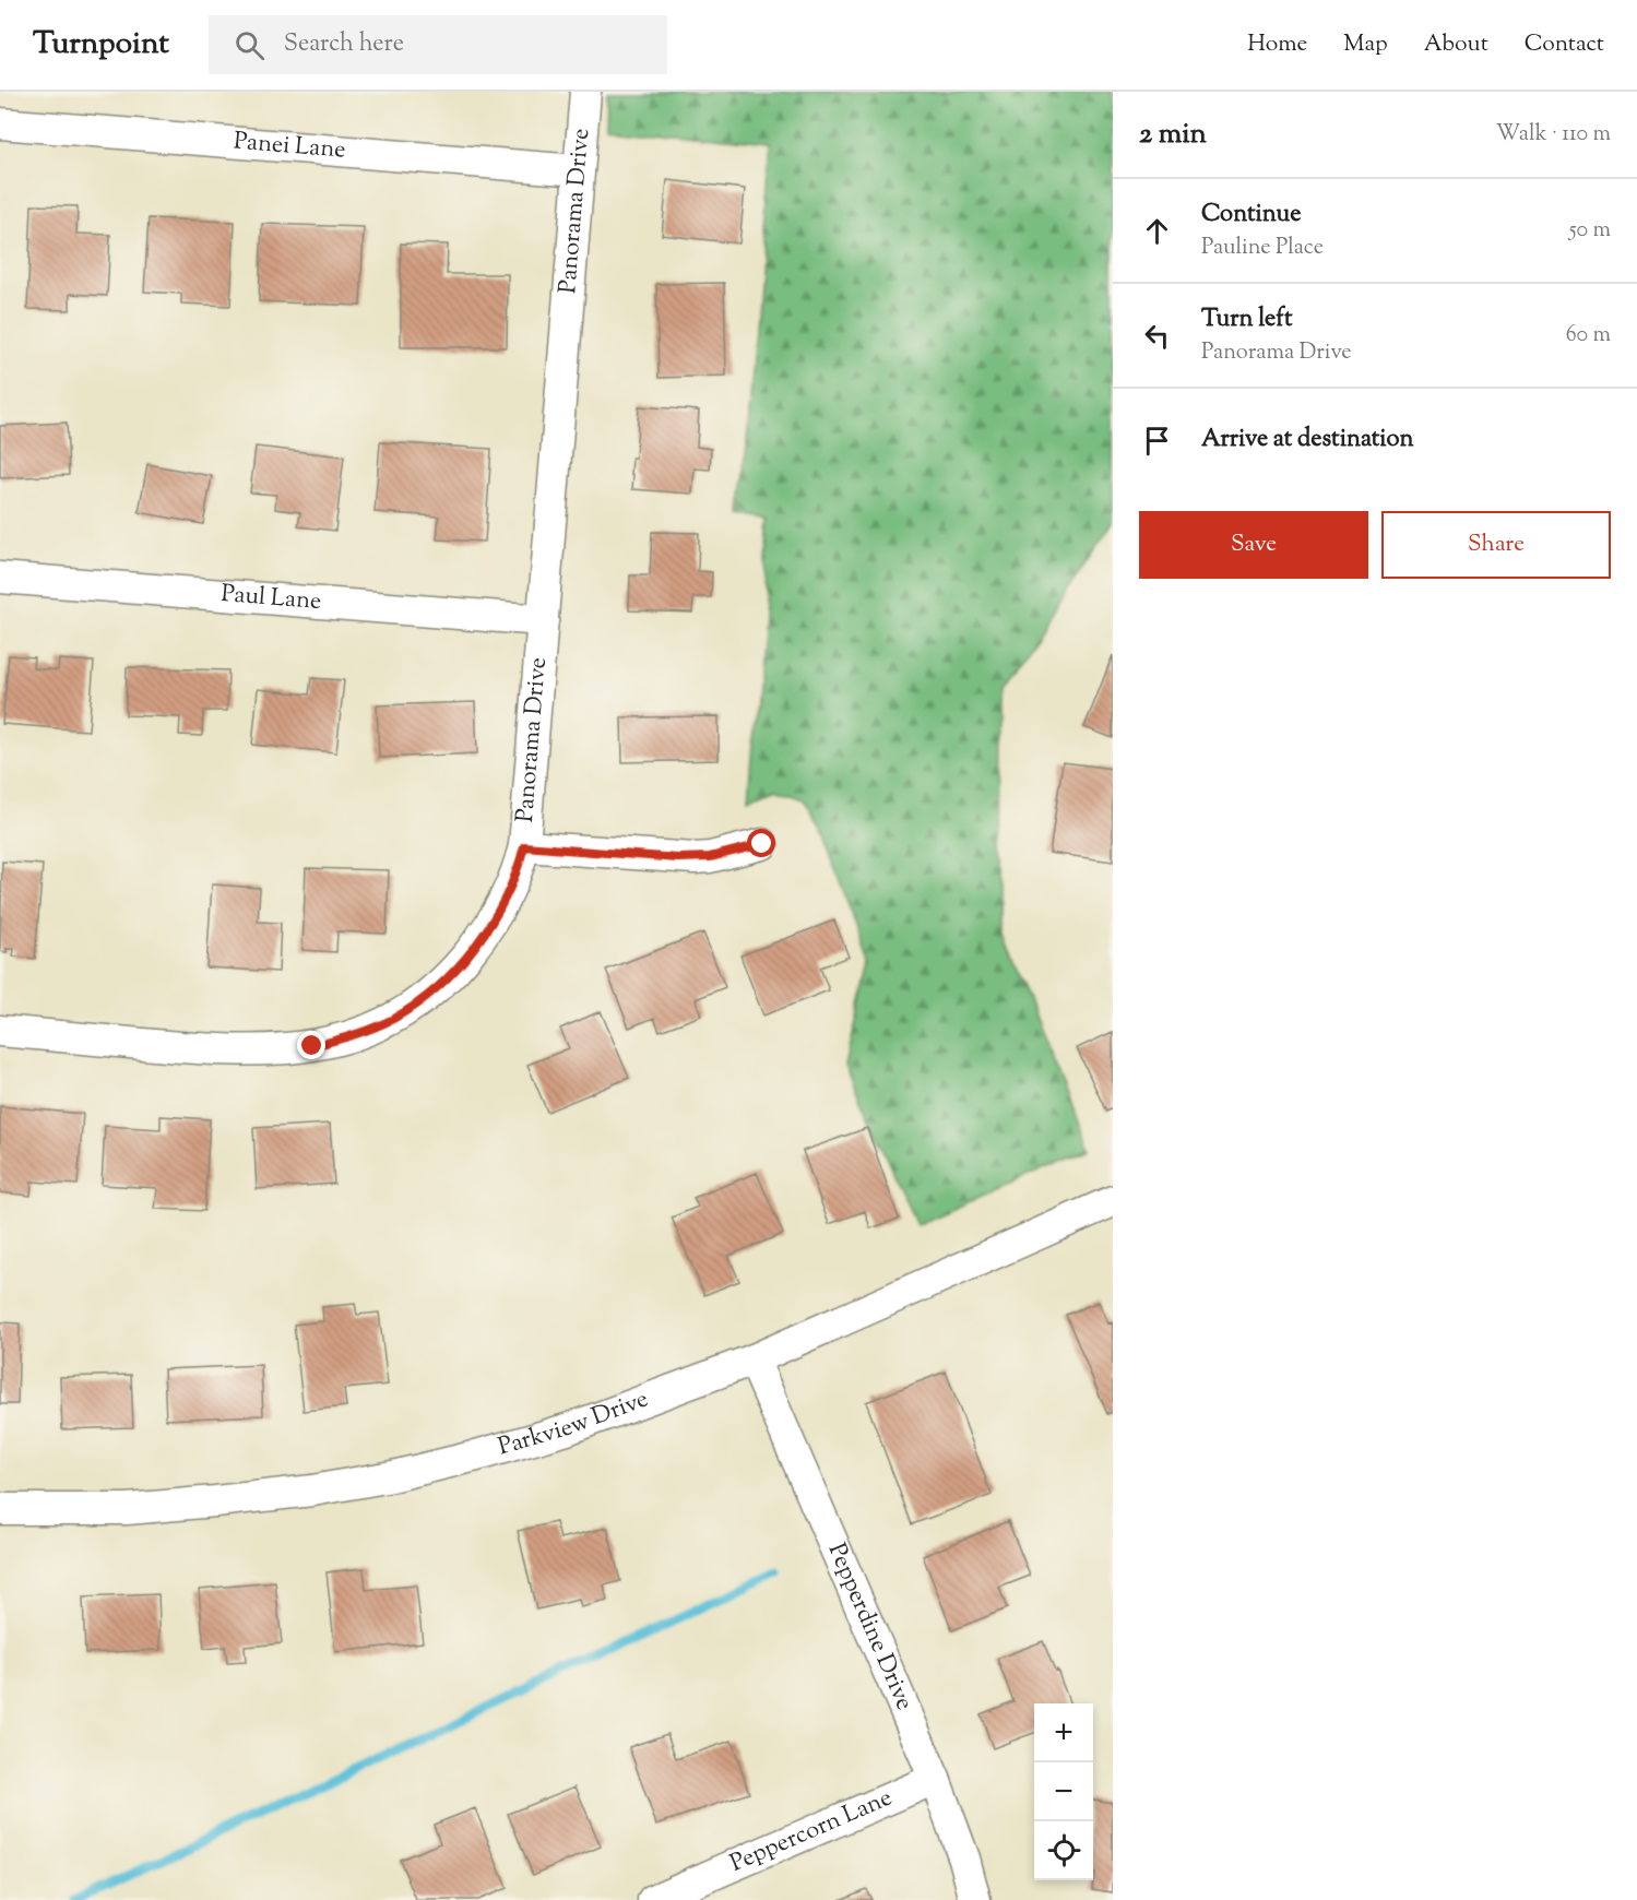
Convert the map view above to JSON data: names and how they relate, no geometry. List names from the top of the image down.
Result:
{
  "streets": {
    "street": [
      "Panei Lane",
      "Panorama Drive",
      "Paul Lane",
      "Parkview Drive",
      "Pepperdine Drive",
      "Peppercorn Lane"
    ]
  },
  "crossings": [
    ["Panei Lane", "Panorama Drive"],
    ["Panorama Drive", "Paul Lane"],
    ["Parkview Drive", "Pepperdine Drive"],
    ["Pepperdine Drive", "Peppercorn Lane"]
  ],
  "page": {
    "header": "Turnpoint",
    "search": "Search here",
    "nav": [
      "Home",
      "Map",
      "About",
      "Contact"
    ],
    "heading": ["2 min", "Walk · 110 m"],
    "list": [
      ["Continue", "Pauline Place", "50 m"],
      ["Turn left", "Panorama Drive", "60 m"],
      "Arrive at destination"
    ],
    "buttons": ["Save", "Share"],
    "map_buttons": ["+", "−"]
  }
}
